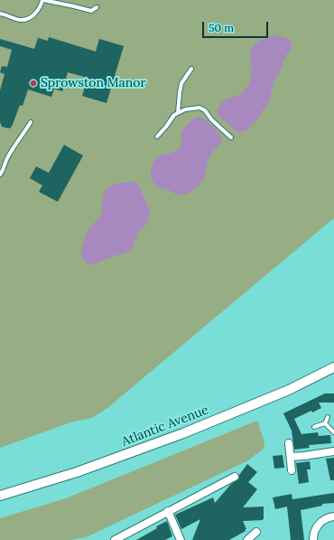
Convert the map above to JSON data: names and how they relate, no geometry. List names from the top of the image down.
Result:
{
  "streets": {
    "street": ["Atlantic Avenue"]
  },
  "places": ["Sprowston Manor"],
  "scale_bar": "50 m"
}
